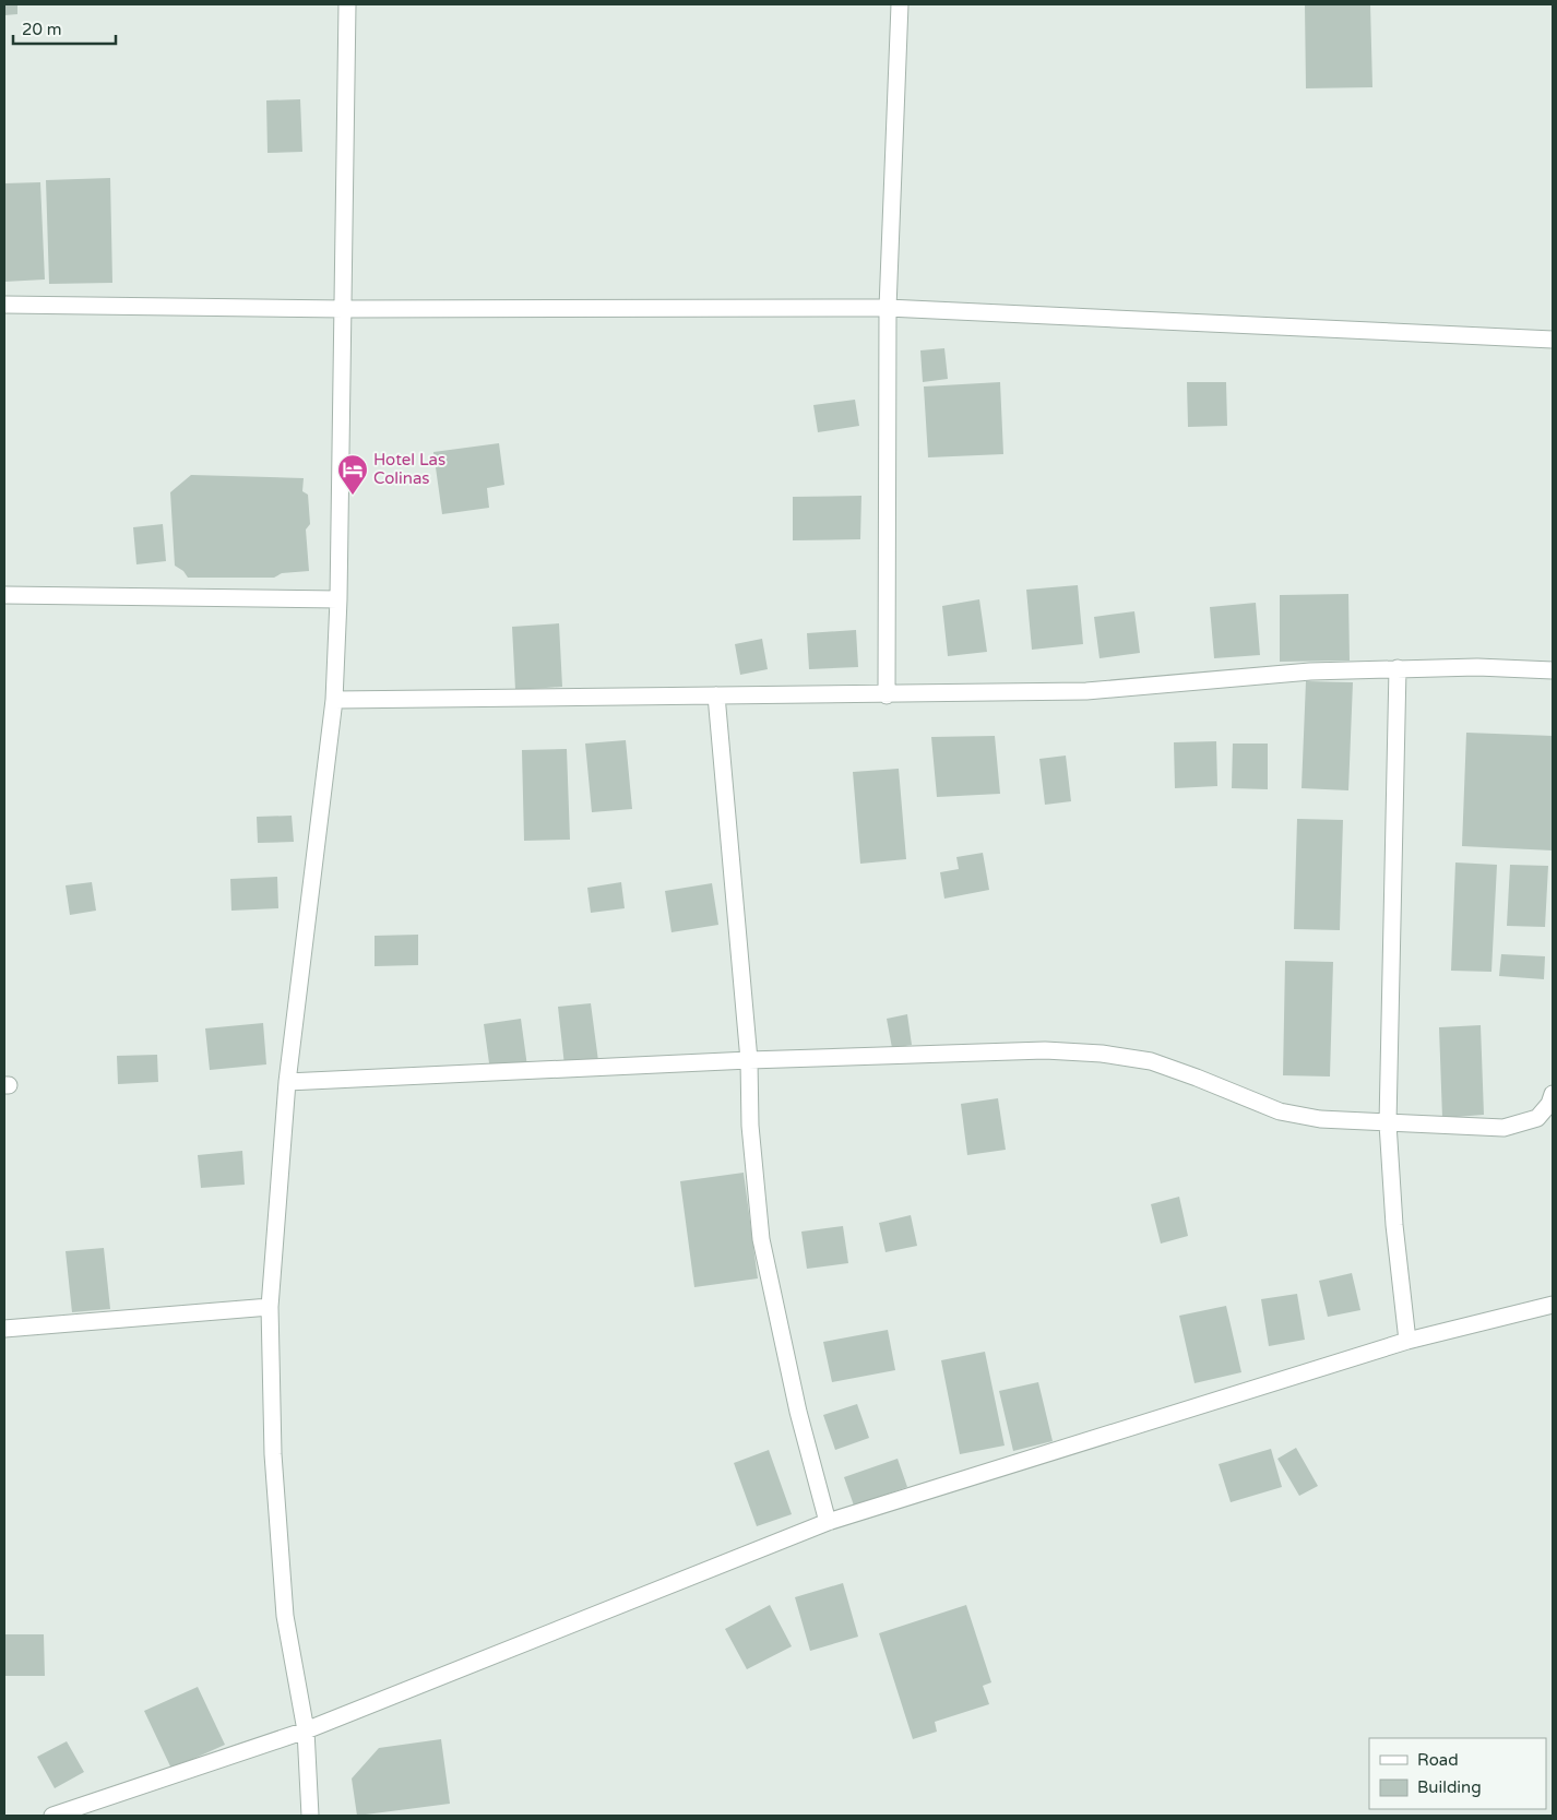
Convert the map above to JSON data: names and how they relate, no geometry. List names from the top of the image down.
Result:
{
  "places": {
    "hotel": ["Hotel Las Colinas"]
  },
  "legend": ["Road", "Building"],
  "scale_bar": "20 m"
}
